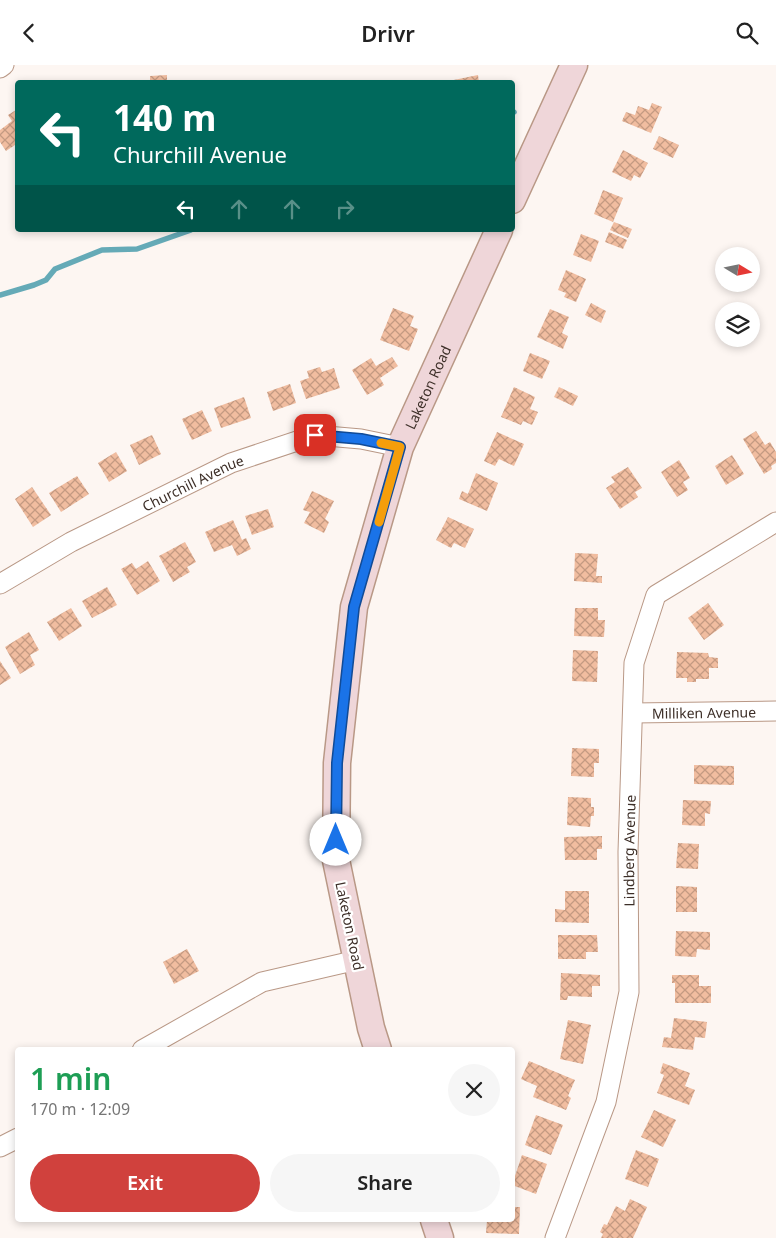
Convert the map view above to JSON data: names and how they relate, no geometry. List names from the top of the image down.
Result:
{
  "streets": {
    "street": [
      "Laketon Road",
      "Churchill Avenue",
      "Milliken Avenue",
      "Lindberg Avenue"
    ]
  },
  "crossings": [
    ["Laketon Road", "Churchill Avenue"],
    ["Milliken Avenue", "Lindberg Avenue"]
  ],
  "north": "right",
  "page": {
    "header": "Drivr",
    "turn": ["140 m", "Churchill Avenue"],
    "heading": ["1 min", "170 m · 12:09"],
    "buttons": ["Exit", "Share"]
  }
}
